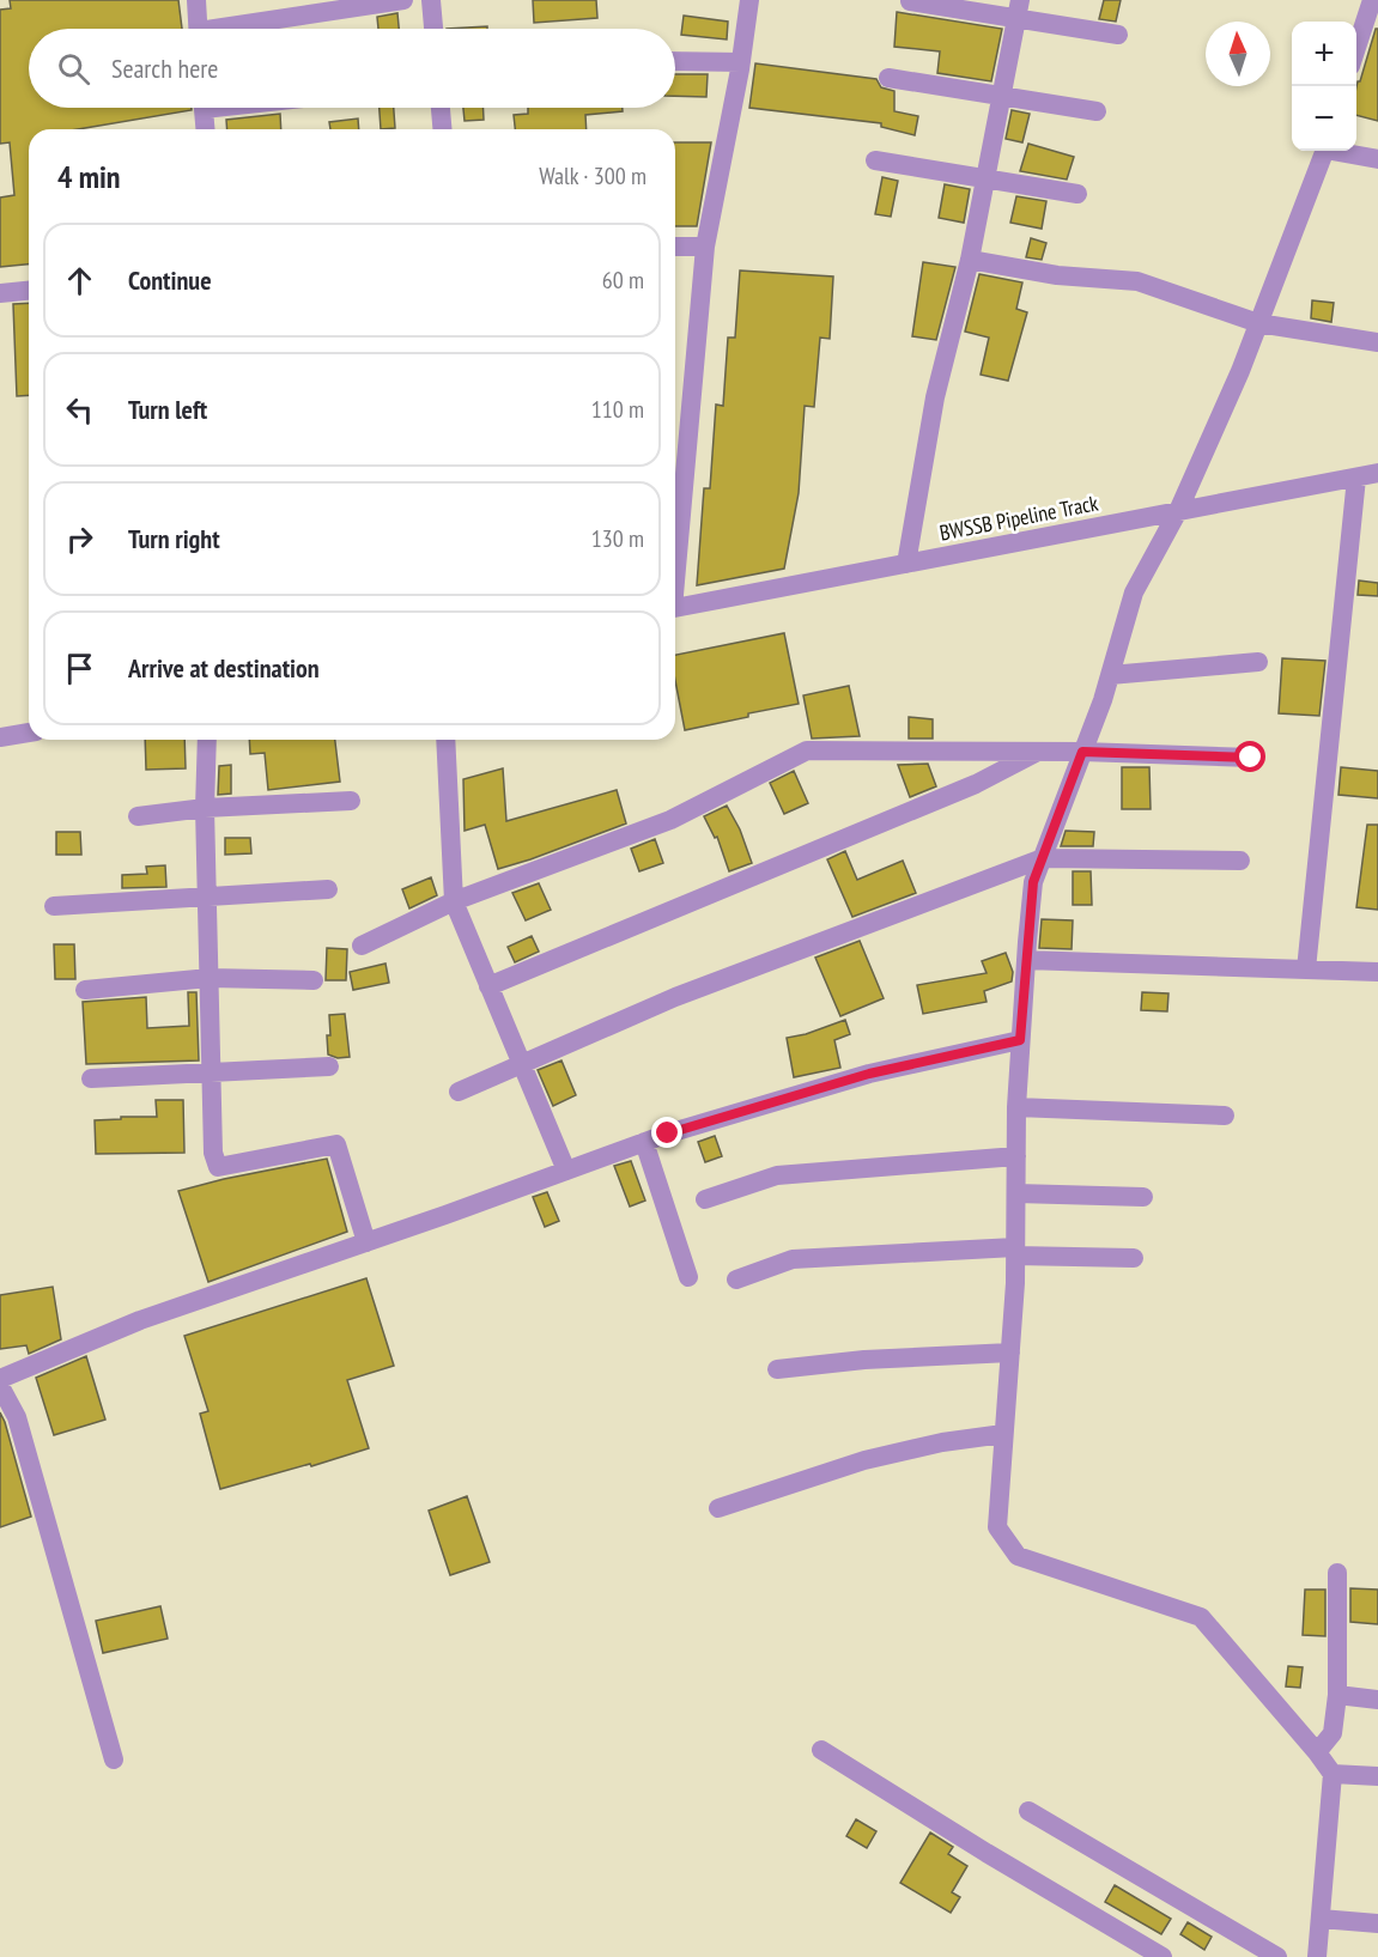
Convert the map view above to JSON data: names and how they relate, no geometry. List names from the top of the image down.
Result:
{
  "streets": {
    "street": ["BWSSB Pipeline Track"]
  },
  "north": "top",
  "page": {
    "map_buttons": ["+", "−"],
    "search": "Search here",
    "heading": ["4 min", "Walk · 300 m"],
    "list": [
      ["Continue", "60 m"],
      ["Turn left", "110 m"],
      ["Turn right", "130 m"],
      "Arrive at destination"
    ]
  }
}
